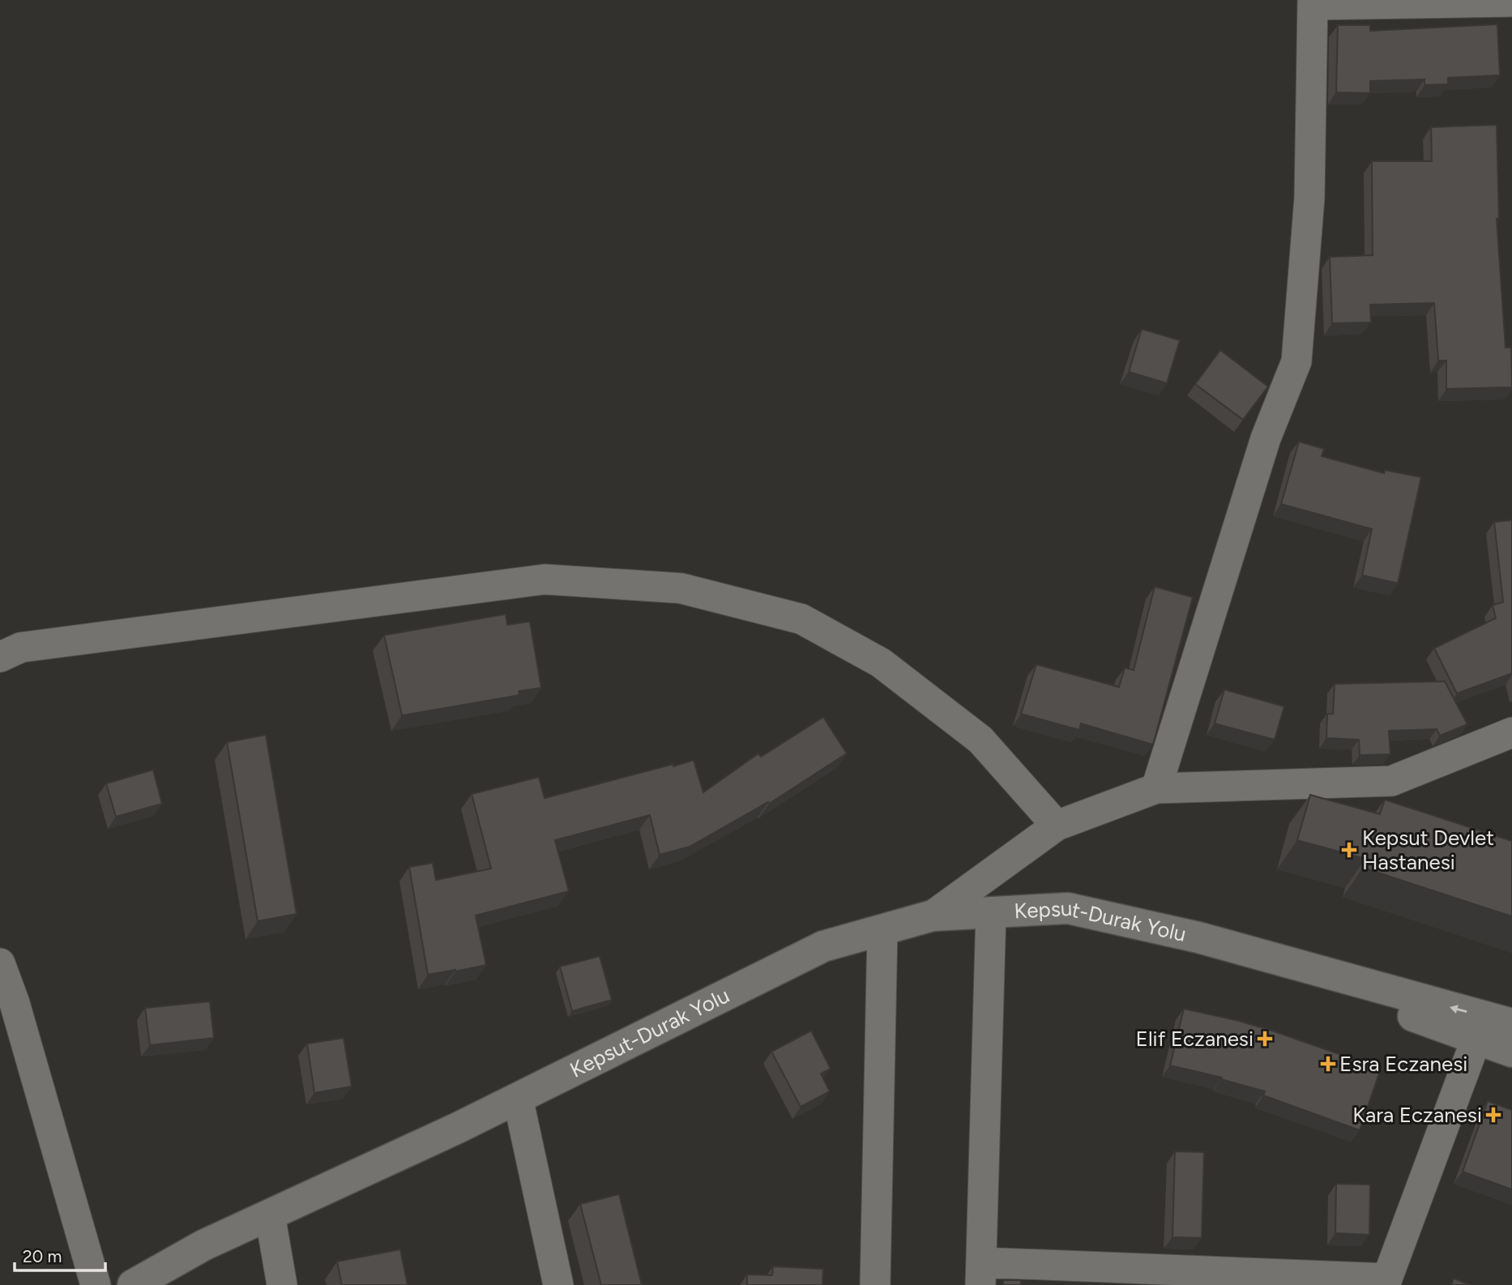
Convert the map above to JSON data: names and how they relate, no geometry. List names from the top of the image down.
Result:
{
  "streets": {
    "main road": ["Kepsut-Durak Yolu"]
  },
  "places": {
    "health": [
      "Kepsut Devlet Hastanesi",
      "Elif Eczanesi",
      "Esra Eczanesi",
      "Kara Eczanesi"
    ]
  },
  "scale_bar": "20 m"
}
